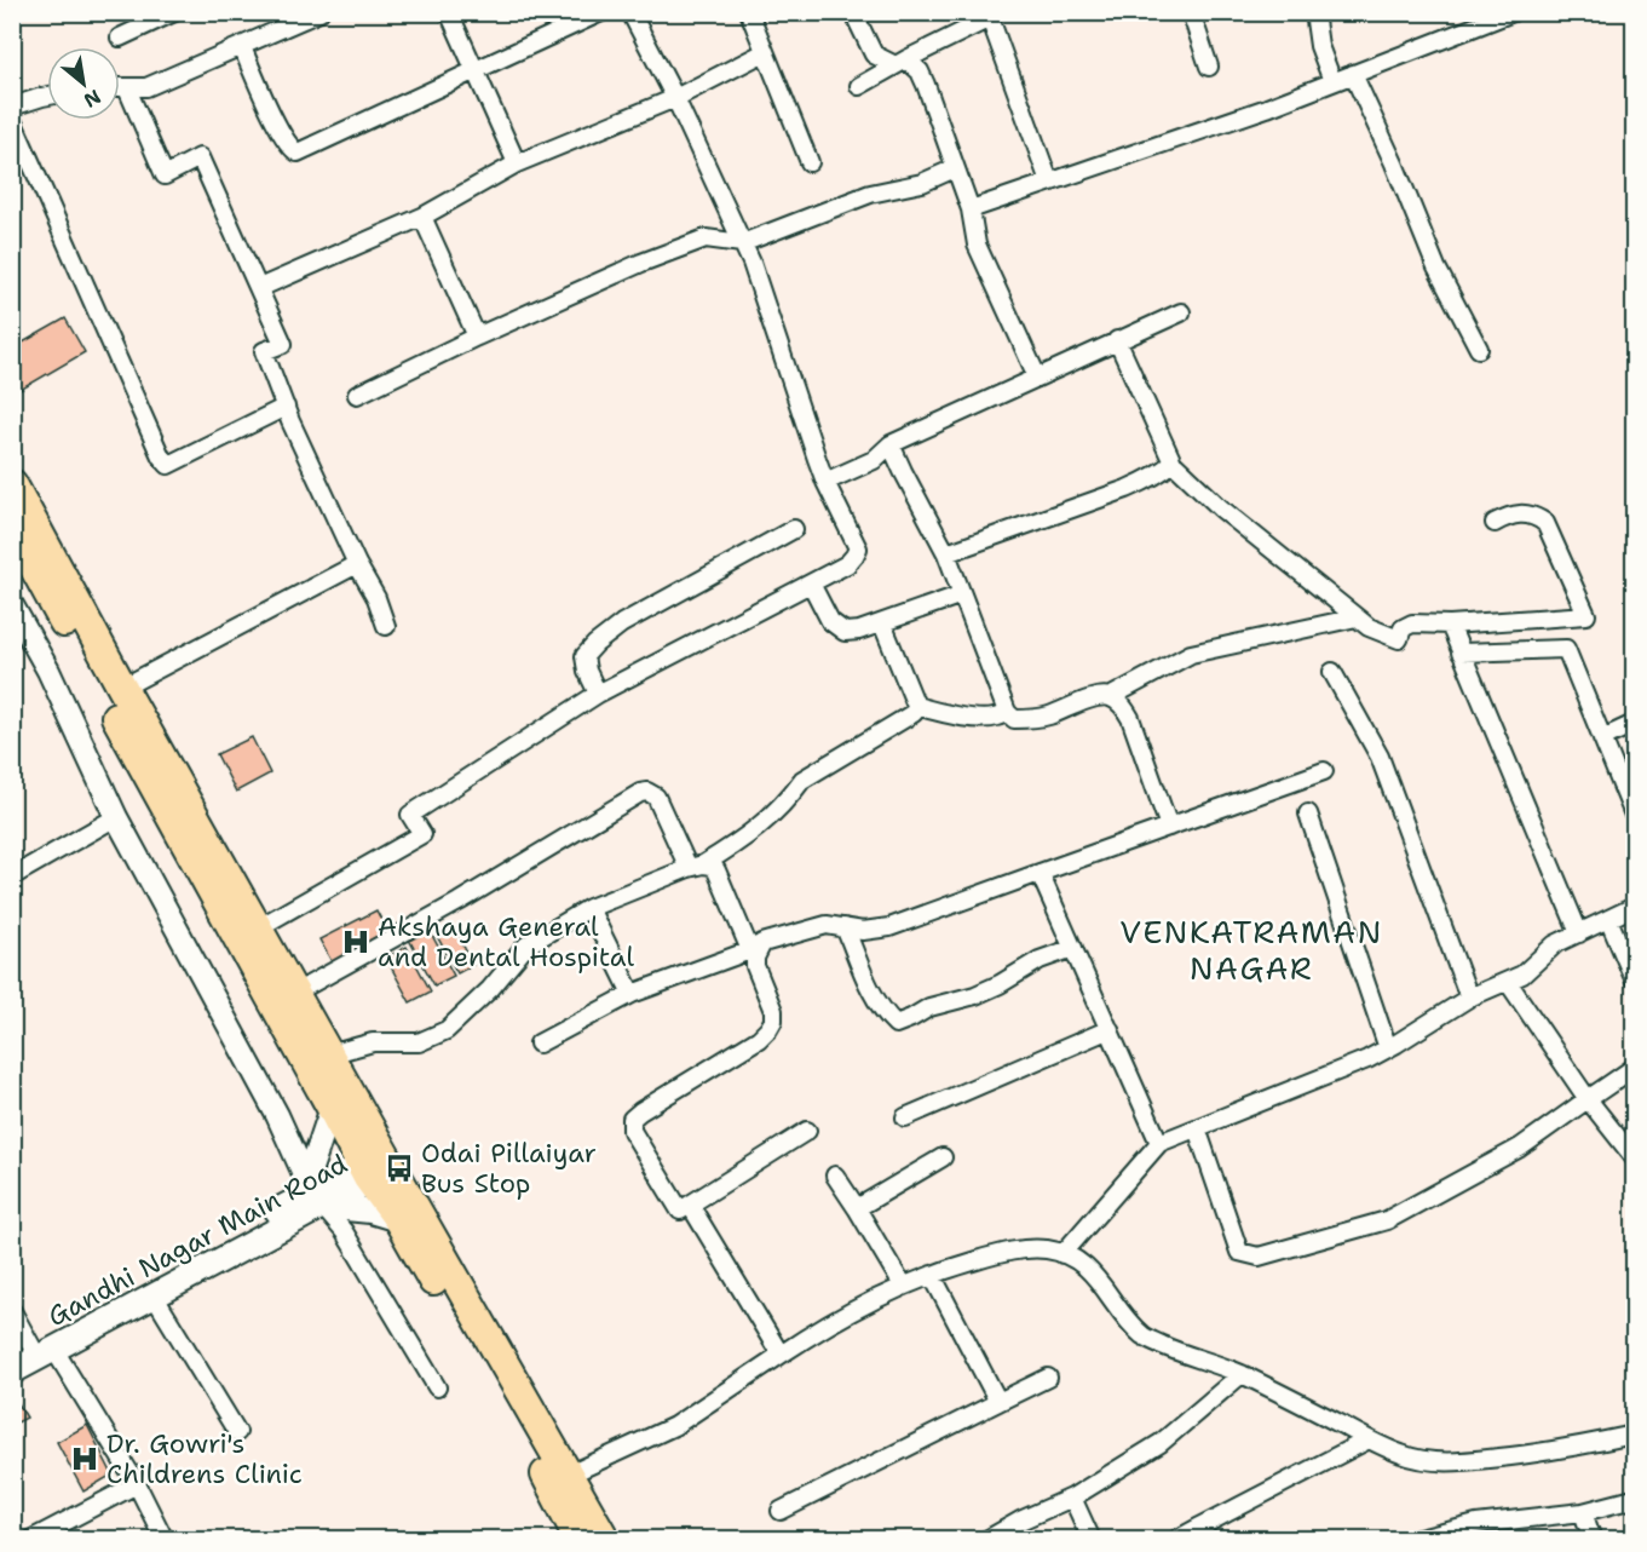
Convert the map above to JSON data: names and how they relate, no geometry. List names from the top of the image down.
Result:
{
  "streets": {
    "main road": ["Gandhi Nagar Main Road"]
  },
  "districts": ["VENKATRAMAN NAGAR"],
  "places": {
    "hospital": ["Akshaya General and Dental Hospital", "Dr. Gowri's Childrens Clinic"],
    "bus stop": ["Odai Pillaiyar Bus Stop"]
  },
  "north": "bottom right"
}
